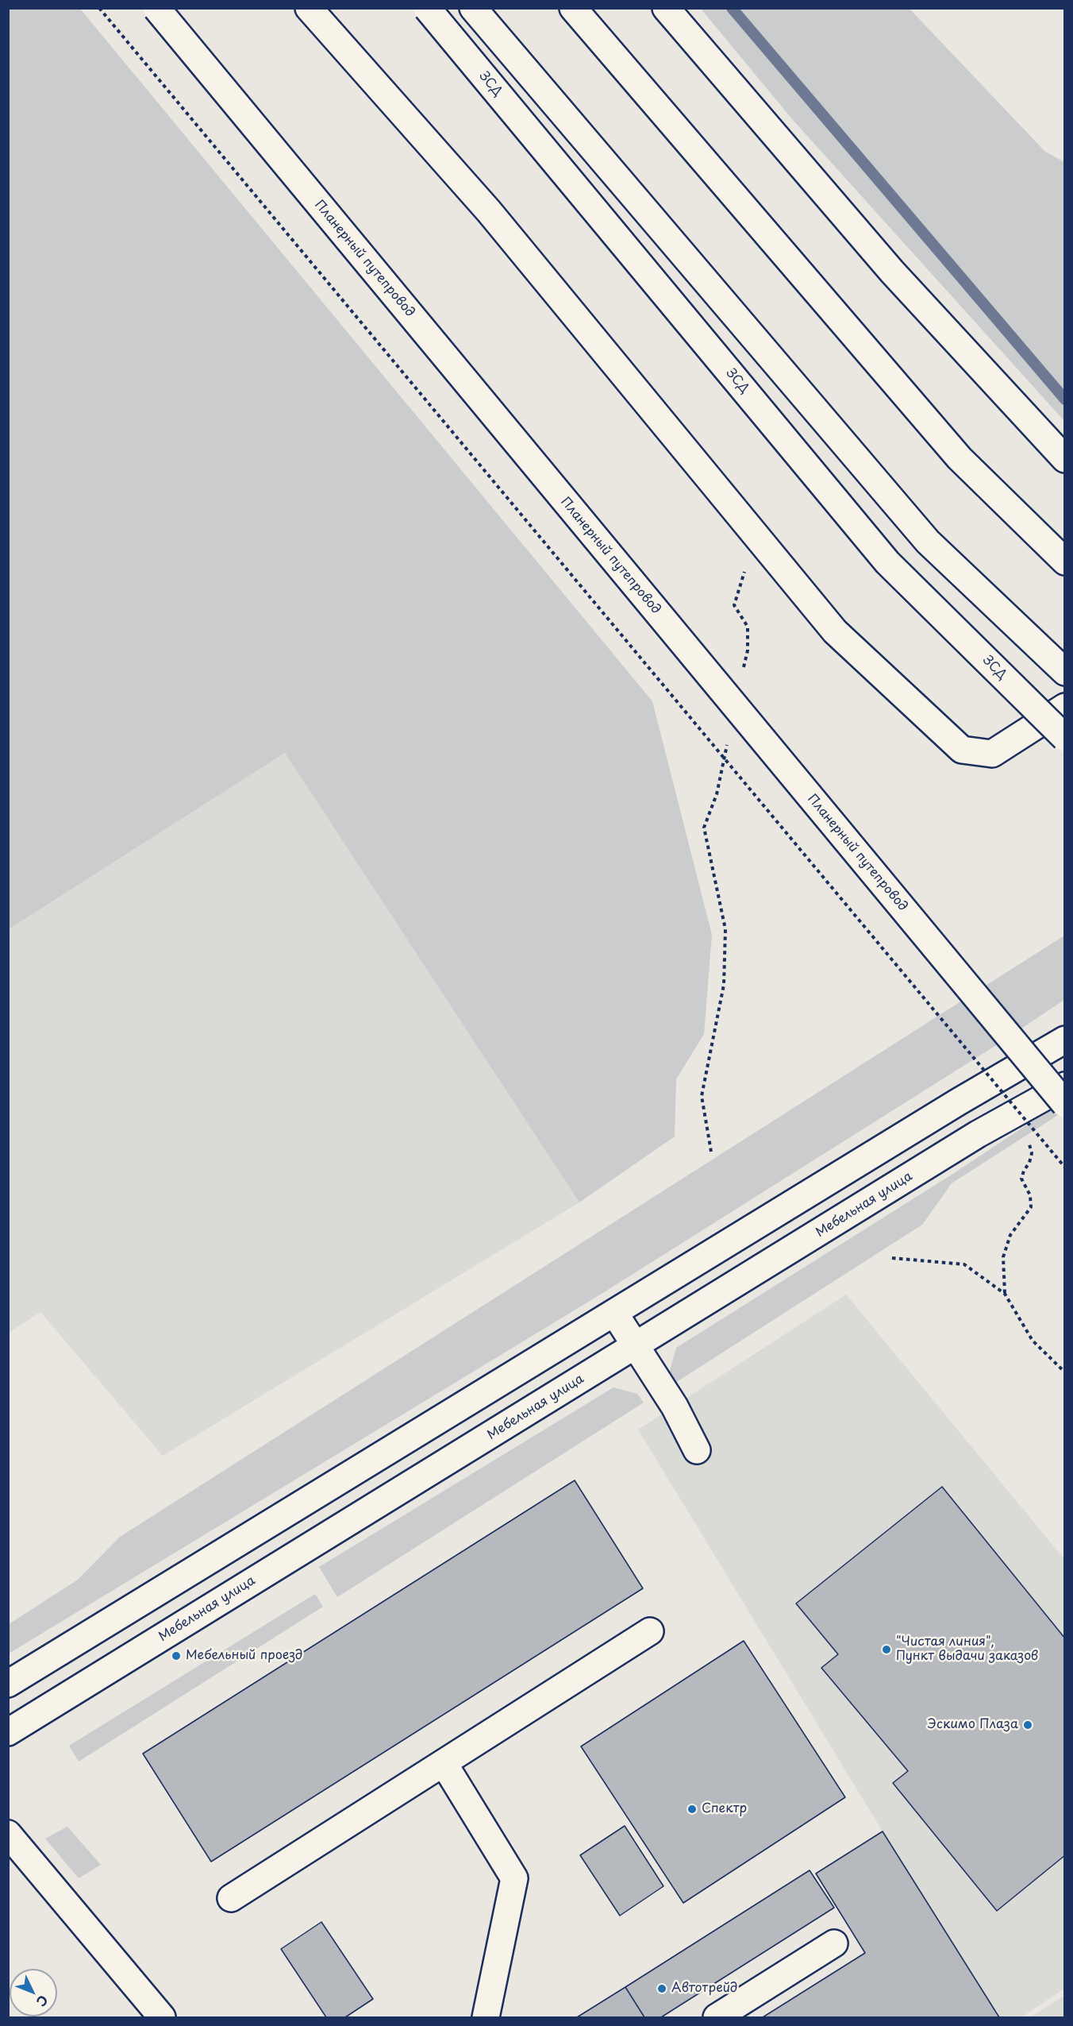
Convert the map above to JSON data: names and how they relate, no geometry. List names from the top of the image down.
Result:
{
  "streets": {
    "main road": ["ЗСД", "Планерный путепровод", "Мебельная улица"]
  },
  "places": [
    "\"Чистая линия\", Пункт выдачи заказов",
    "Мебельный проезд",
    "Эскимо Плаза",
    "Спектр",
    "Автотрейд"
  ],
  "north": "bottom right"
}
